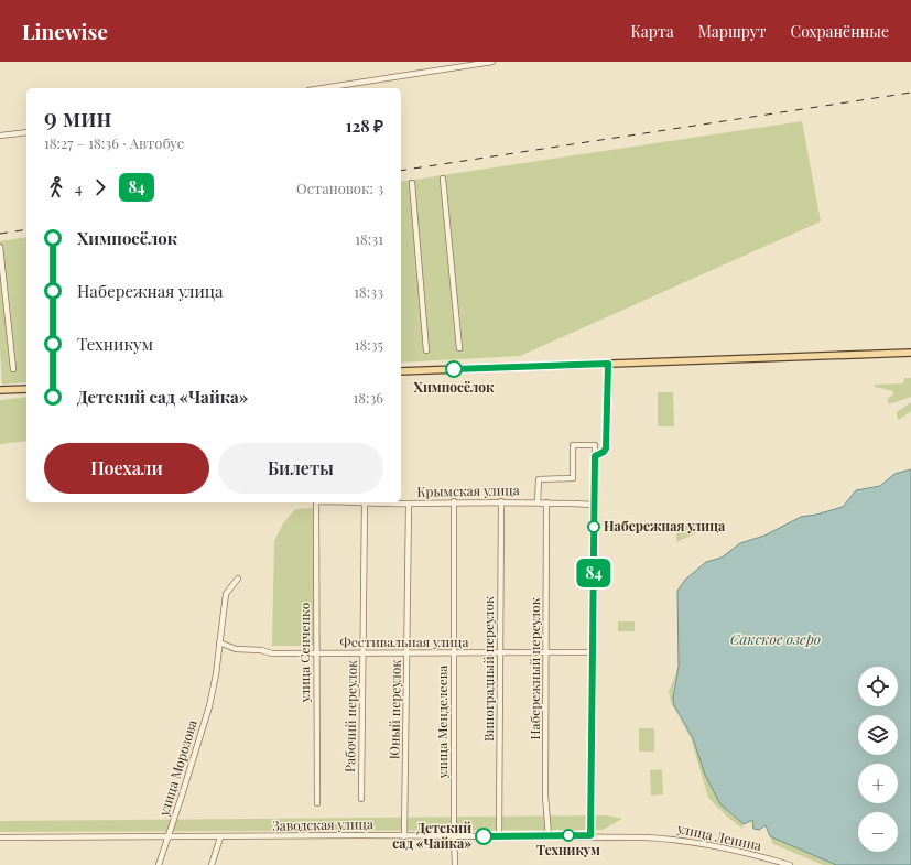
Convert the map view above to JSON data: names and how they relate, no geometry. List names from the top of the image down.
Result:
{
  "streets": {
    "street": [
      "Крымская улица",
      "Фестивальная улица",
      "улица Сенченко",
      "Виноградный переулок",
      "Набережный переулок",
      "Юный переулок",
      "Рабочий переулок",
      "улица Менделеева",
      "улица Морозова",
      "Заводская улица",
      "улица Ленина"
    ]
  },
  "crossings": [
    ["Крымская улица", "Виноградный переулок"],
    ["Крымская улица", "Набережный переулок"],
    ["Крымская улица", "Юный переулок"],
    ["Крымская улица", "улица Менделеева"],
    ["Фестивальная улица", "улица Сенченко"],
    ["Фестивальная улица", "Виноградный переулок"],
    ["Фестивальная улица", "Набережный переулок"],
    ["Фестивальная улица", "Юный переулок"],
    ["Фестивальная улица", "Рабочий переулок"],
    ["Фестивальная улица", "улица Менделеева"],
    ["Фестивальная улица", "улица Морозова"],
    ["Виноградный переулок", "Заводская улица"],
    ["Набережный переулок", "Заводская улица"],
    ["Юный переулок", "Заводская улица"],
    ["улица Менделеева", "Заводская улица"],
    ["улица Морозова", "Заводская улица"],
    ["Заводская улица", "улица Ленина"]
  ],
  "water": ["Сакское озеро"],
  "places": [
    "Химпосёлок",
    "Набережная улица",
    "Техникум",
    "Детский сад «Чайка»"
  ],
  "lines": ["bus line 84"],
  "page": {
    "header": "Linewise",
    "nav": ["Карта", "Маршрут", "Сохранённые"],
    "on_map": "84",
    "heading": ["9 мин", "18:27 – 18:36 · Автобус", "128 ₽"],
    "legs": ["4", "84", "Остановок: 3"],
    "list": [
      {
        "name": "Химпосёлок",
        "value": "18:31"
      },
      {
        "name": "Набережная улица",
        "value": "18:33"
      },
      {
        "name": "Техникум",
        "value": "18:35"
      },
      {
        "name": "Детский сад «Чайка»",
        "value": "18:36"
      }
    ],
    "buttons": ["Поехали", "Билеты"],
    "map_buttons": ["+", "−"]
  }
}
